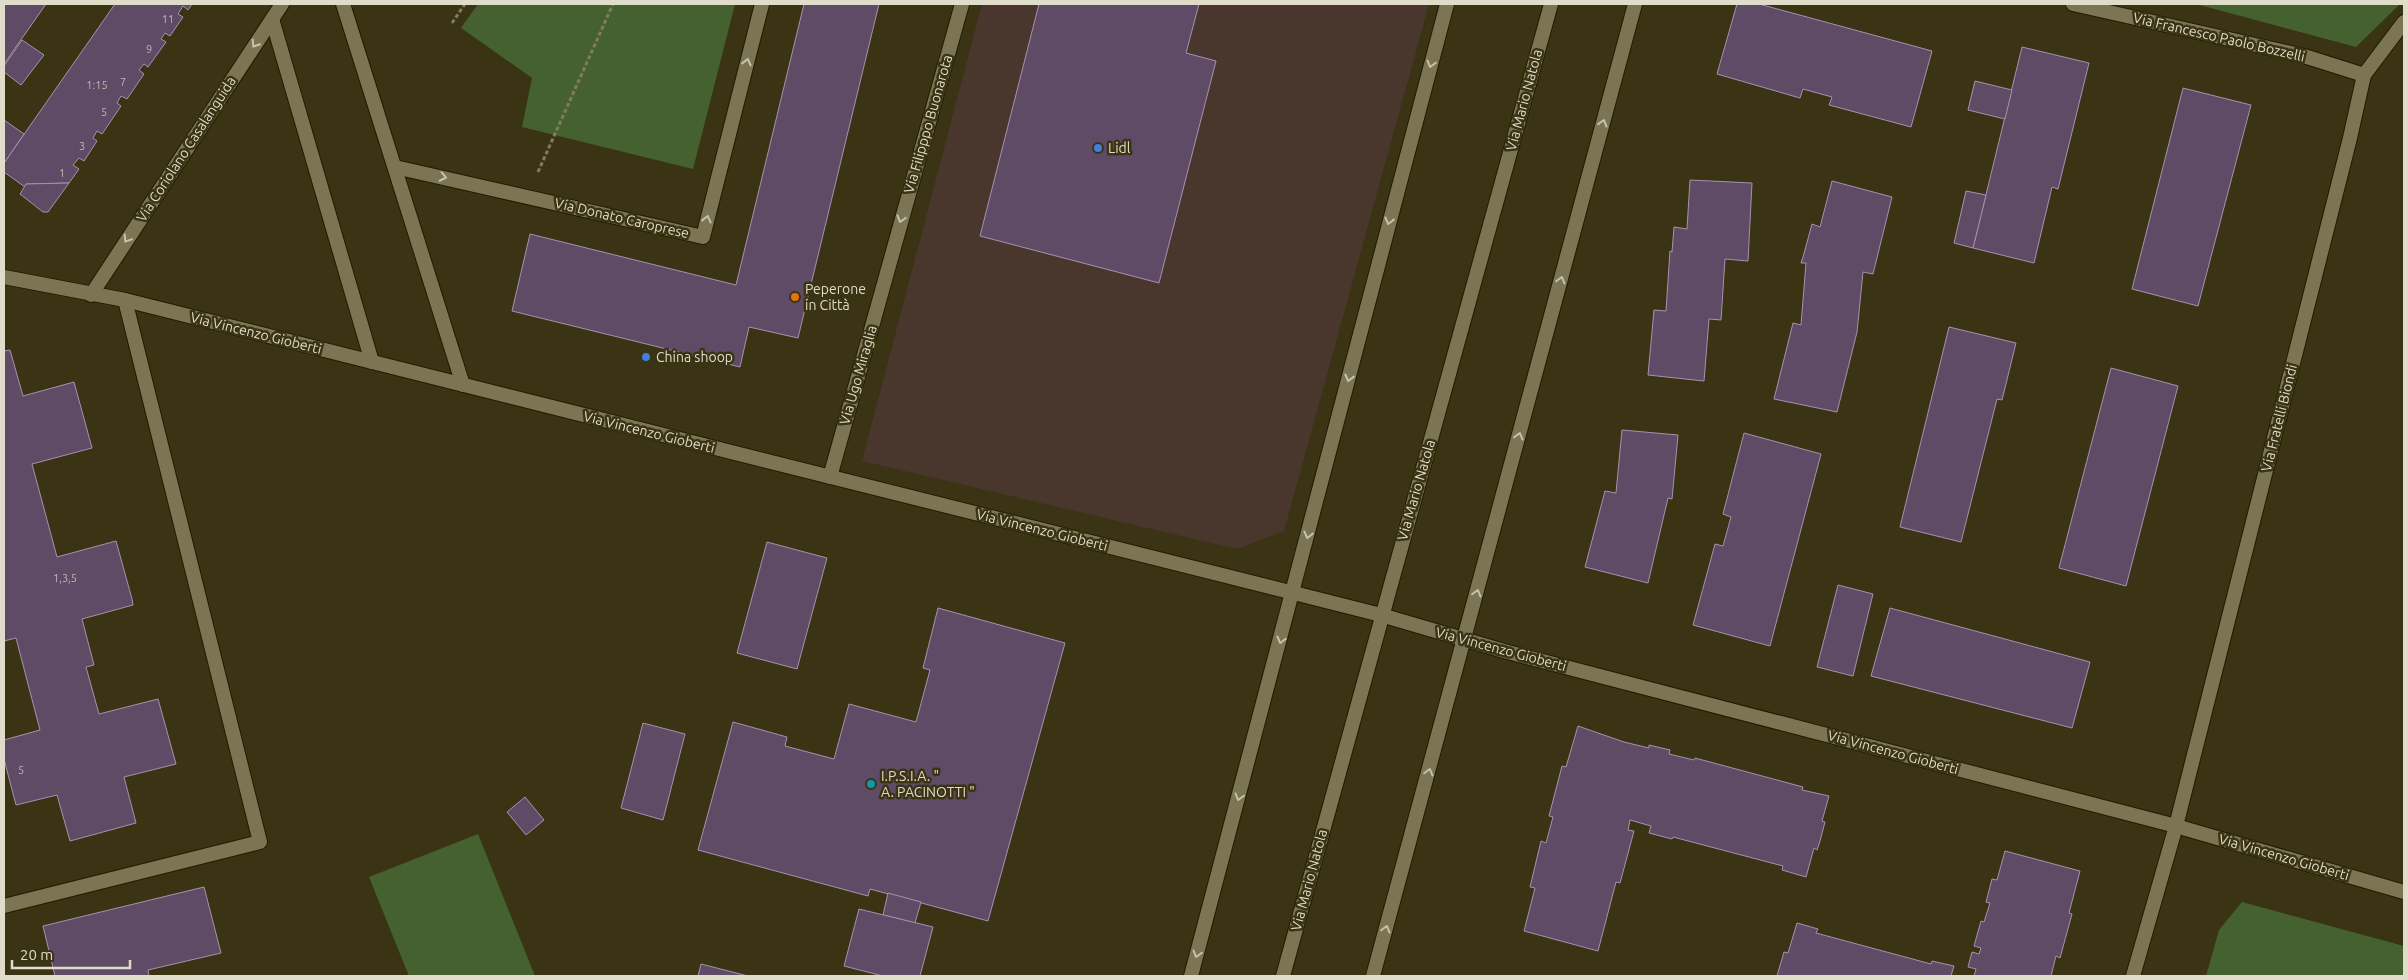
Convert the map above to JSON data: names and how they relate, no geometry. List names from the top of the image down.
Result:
{
  "streets": {
    "street": [
      "Via Francesco Paolo Bozzelli",
      "Via Mario Natola",
      "Via Filipppo Buonarota",
      "Via Coriolano Casalanguida",
      "Via Donato Caroprese",
      "Via Vincenzo Gioberti",
      "Via Ugo Miraglia",
      "Via Fratelli Biondi"
    ]
  },
  "crossings": [
    ["Via Francesco Paolo Bozzelli", "Via Fratelli Biondi"],
    ["Via Mario Natola", "Via Vincenzo Gioberti"],
    ["Via Filipppo Buonarota", "Via Ugo Miraglia"],
    ["Via Coriolano Casalanguida", "Via Vincenzo Gioberti"],
    ["Via Vincenzo Gioberti", "Via Ugo Miraglia"],
    ["Via Vincenzo Gioberti", "Via Fratelli Biondi"]
  ],
  "one_way": ["Via Filipppo Buonarota", "Via Coriolano Casalanguida"],
  "places": [
    "Lidl",
    "Peperone in Città",
    "China shoop",
    "I.P.S.I.A. \" A. PACINOTTI \""
  ],
  "house_numbers": [
    "11",
    "9",
    "7",
    "1:15",
    "5",
    "3",
    "1",
    "1,3,5",
    "5"
  ],
  "scale_bar": "20 m"
}
